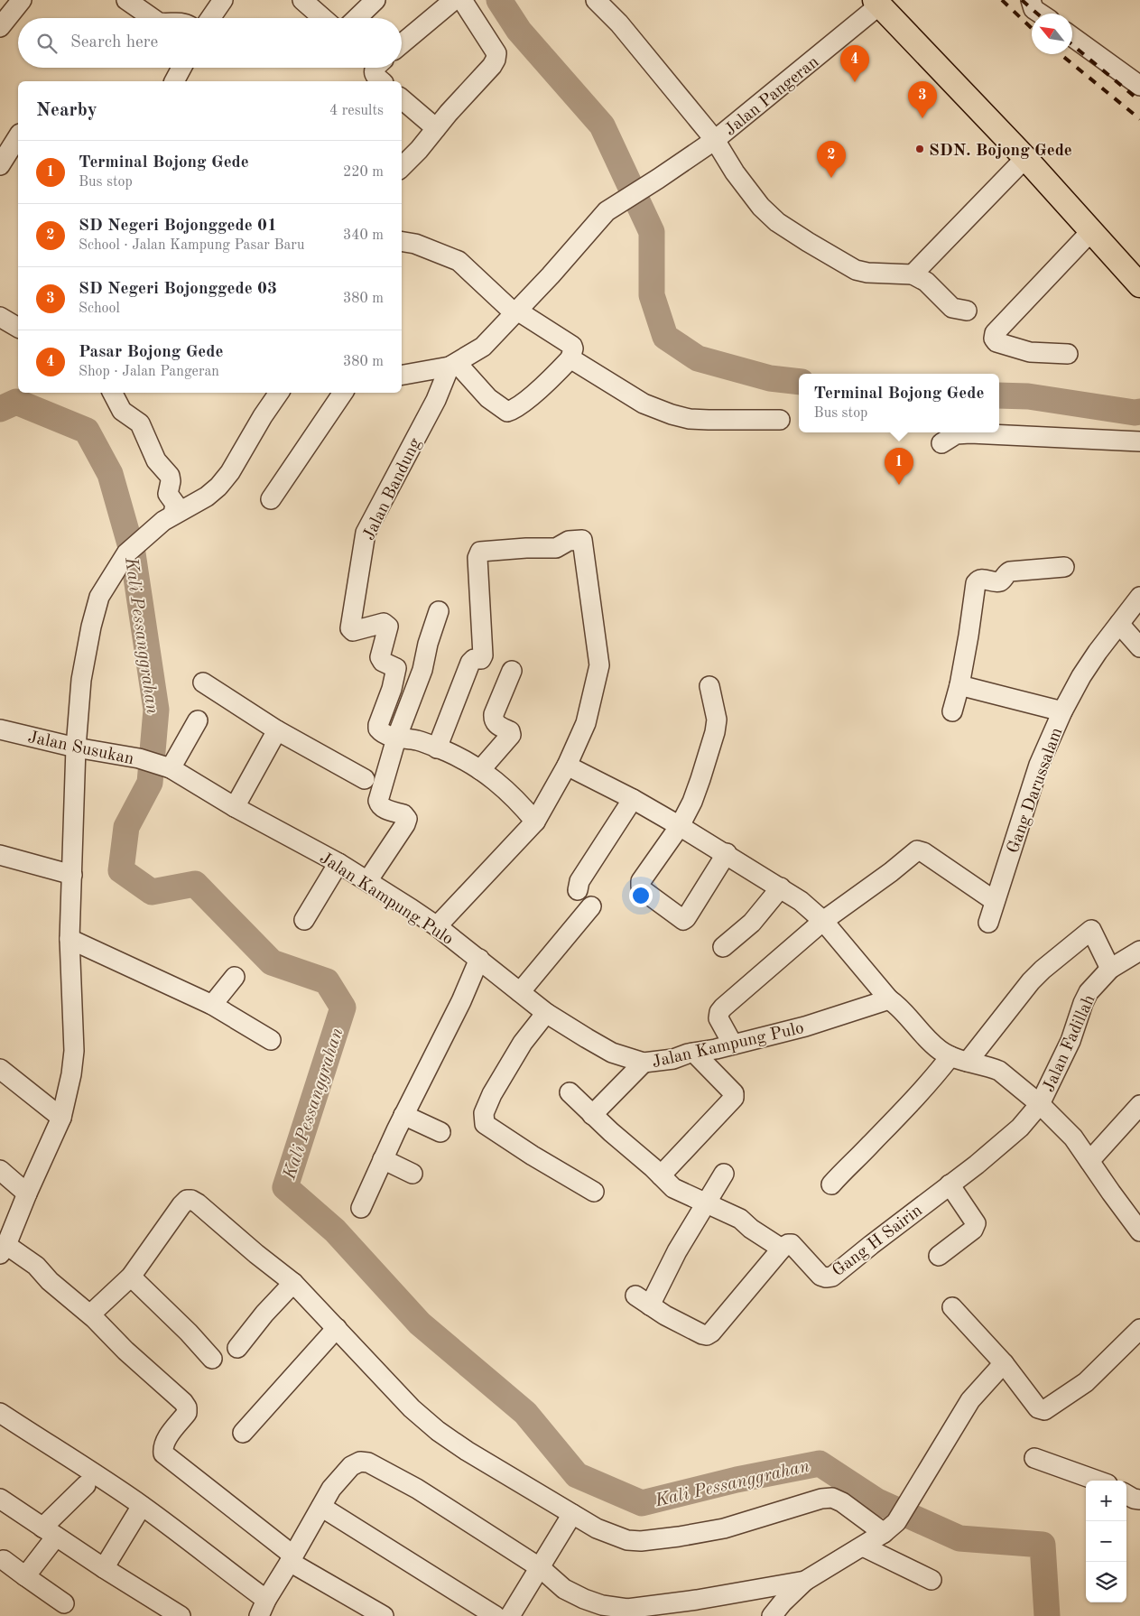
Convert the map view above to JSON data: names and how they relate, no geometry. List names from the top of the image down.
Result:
{
  "streets": {
    "street": [
      "Jalan Pangeran",
      "Jalan Bandung",
      "Jalan Susukan",
      "Gang Darussalam",
      "Jalan Kampung Pulo",
      "Jalan Fadillah",
      "Gang H Sairin"
    ]
  },
  "crossings": [
    ["Jalan Susukan", "Jalan Kampung Pulo"],
    ["Jalan Fadillah", "Gang H Sairin"]
  ],
  "water": ["Kali Pessanggrahan"],
  "places": ["SDN. Bojong Gede"],
  "north": "top left",
  "page": {
    "search": "Search here",
    "pins": [
      "4",
      "3",
      "2",
      "1"
    ],
    "heading": ["Nearby", "4 results"],
    "list": [
      {
        "mark": "1",
        "name": "Terminal Bojong Gede",
        "note": "Bus stop",
        "value": "220 m"
      },
      {
        "mark": "2",
        "name": "SD Negeri Bojonggede 01",
        "note": "School · Jalan Kampung Pasar Baru",
        "value": "340 m"
      },
      {
        "mark": "3",
        "name": "SD Negeri Bojonggede 03",
        "note": "School",
        "value": "380 m"
      },
      {
        "mark": "4",
        "name": "Pasar Bojong Gede",
        "note": "Shop · Jalan Pangeran",
        "value": "380 m"
      }
    ],
    "popup": ["Terminal Bojong Gede", "Bus stop"],
    "map_buttons": ["+", "−"]
  }
}
